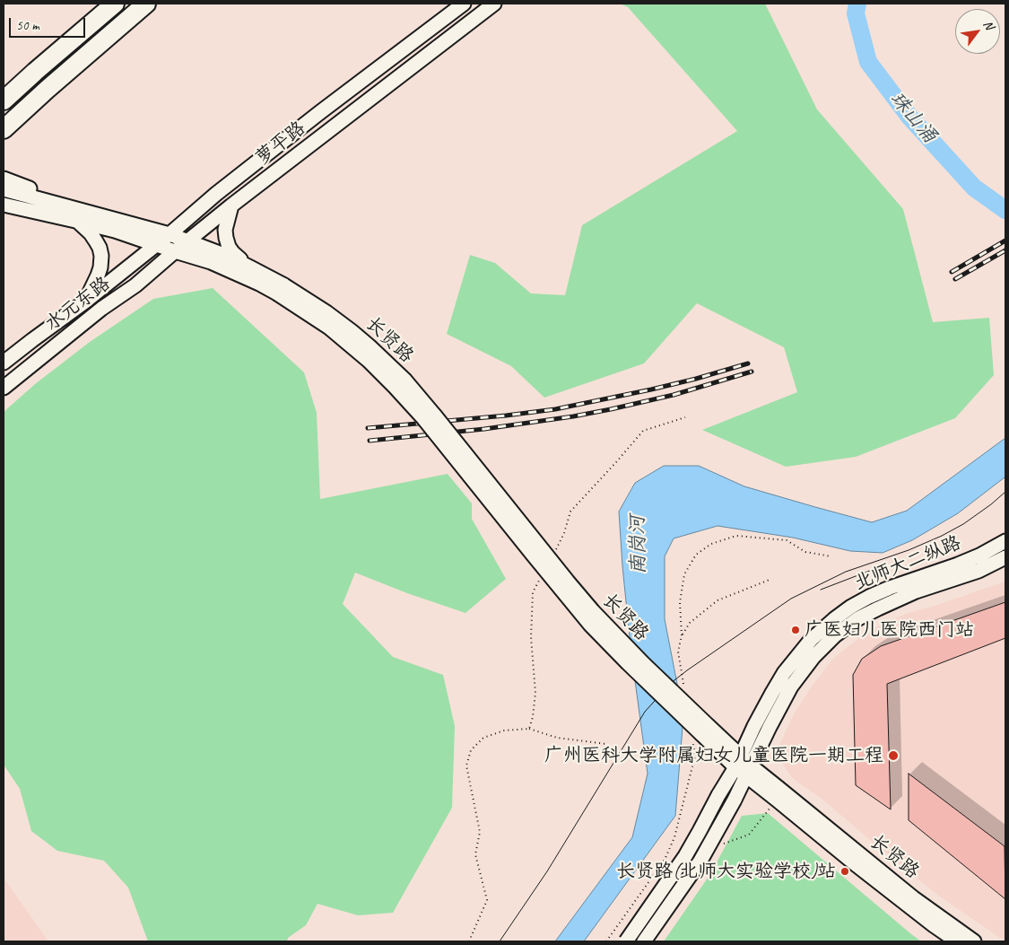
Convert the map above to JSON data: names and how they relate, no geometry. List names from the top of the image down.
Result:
{
  "streets": {
    "street": [
      "萝平路",
      "水元东路",
      "长贤路",
      "北师大二纵路"
    ]
  },
  "crossings": [
    ["萝平路", "水元东路"],
    ["长贤路", "北师大二纵路"]
  ],
  "water": ["珠山涌", "南岗河"],
  "places": ["广医妇儿医院西门站", "广州医科大学附属妇女儿童医院一期工程", "长贤路(北师大实验学校)站"],
  "scale_bar": "50 m",
  "north": "top right"
}
